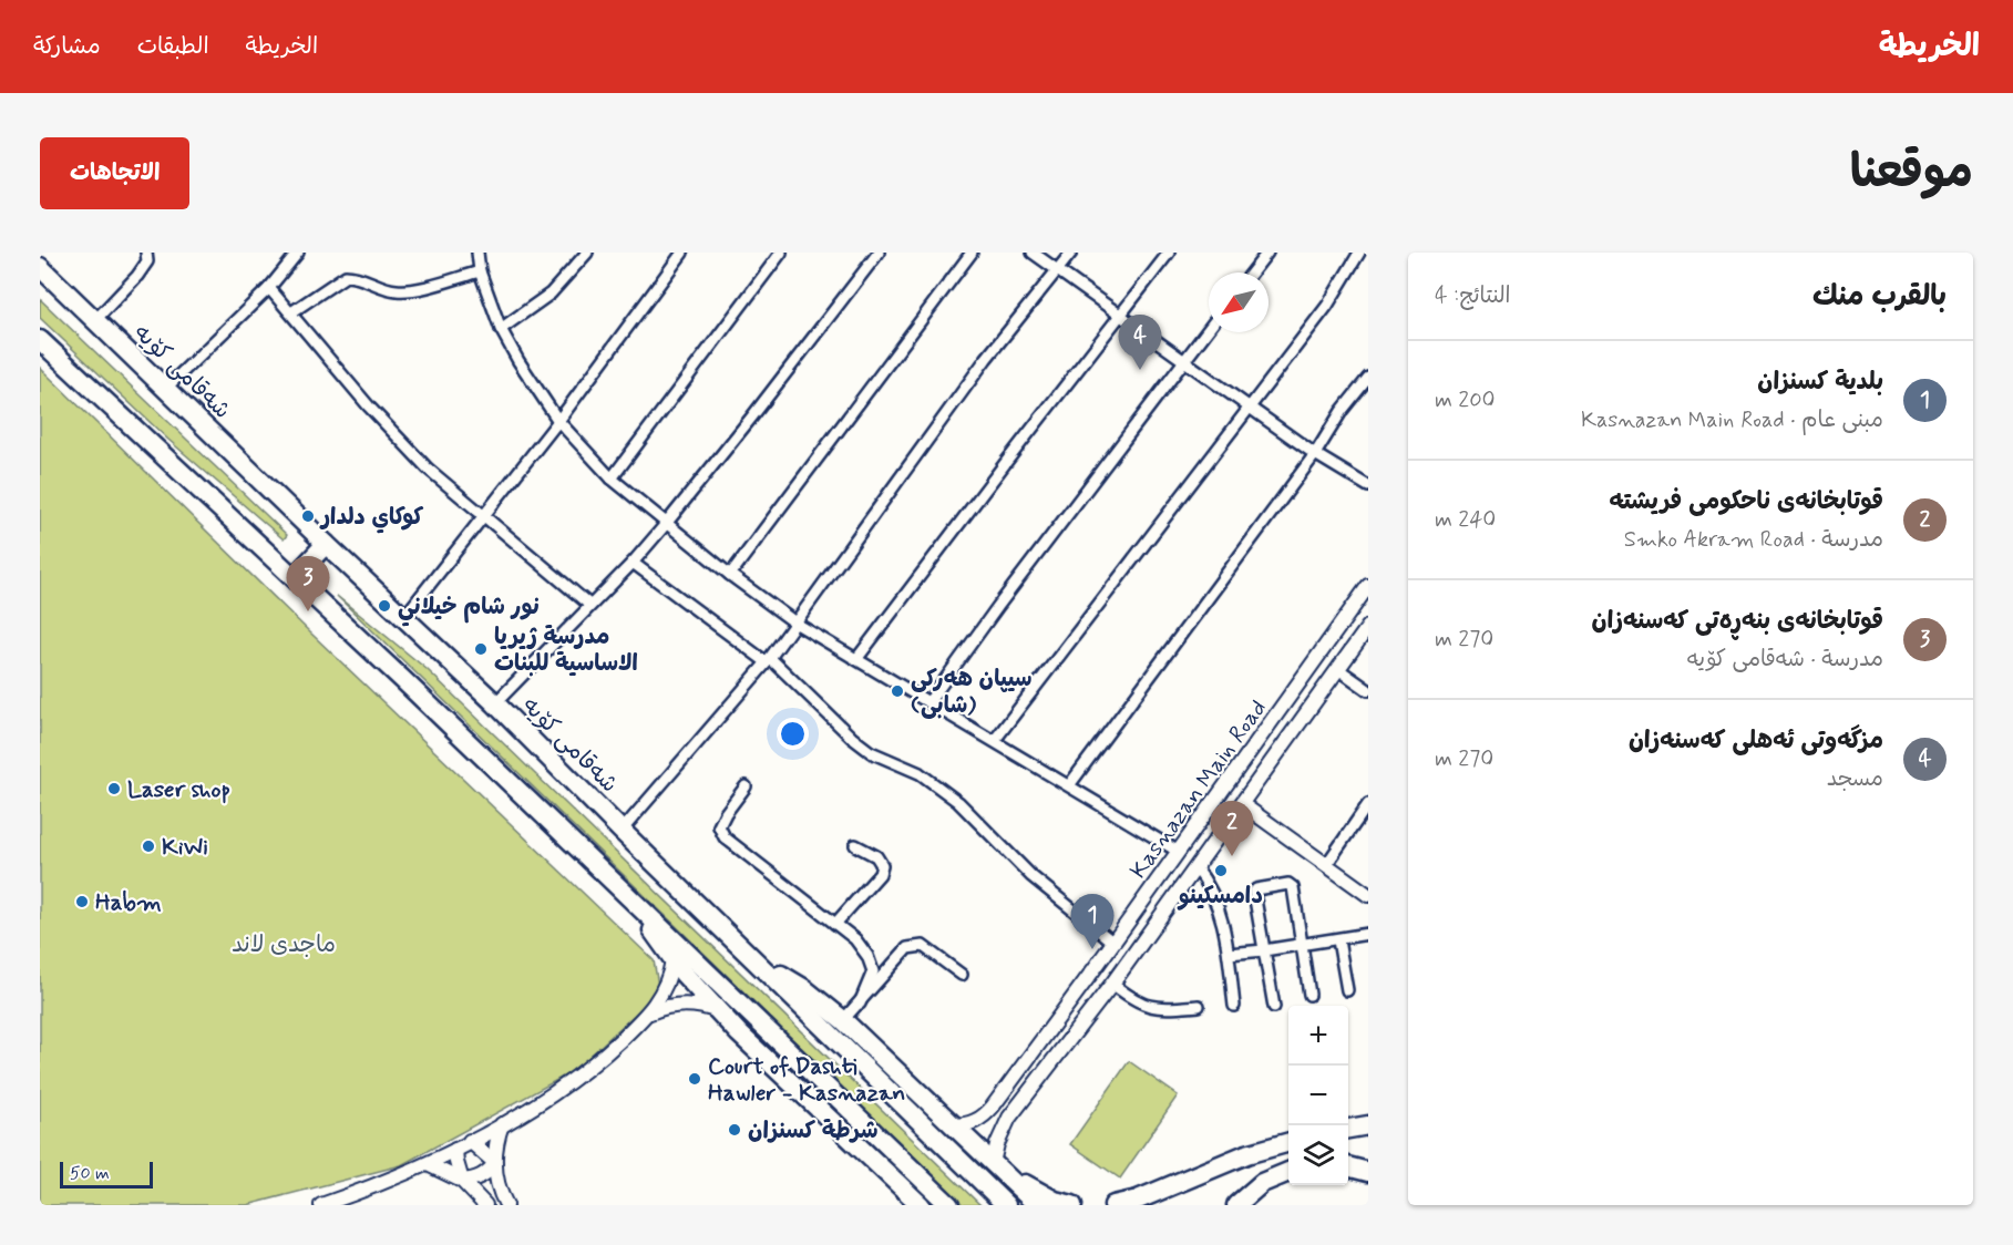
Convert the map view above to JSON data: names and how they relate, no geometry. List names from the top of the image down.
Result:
{
  "streets": {
    "highway": ["شەقامی کۆیە"],
    "street": ["Kasnazan Main Road"]
  },
  "parks": ["ماجدی لاند"],
  "places": [
    "كوكاي دلدار",
    "نور شام خيلاني",
    "مدرسة ژيريا الاساسية للبنات",
    "سیپان هەرکی (شابی)",
    "Laser shop",
    "KiWi",
    "دامسكينو",
    "Habm",
    "Court of Dashti Hawler - Kasnazan",
    "شرطة كسنزان"
  ],
  "scale_bar": "50 m",
  "north": "bottom left",
  "page": {
    "header": "الخريطة",
    "nav": ["الخريطة", "الطبقات", "مشاركة"],
    "title": "موقعنا",
    "buttons": "الاتجاهات",
    "heading": ["بالقرب منك", "النتائج: 4"],
    "pins": [
      "4",
      "3",
      "2",
      "1"
    ],
    "list": [
      {
        "mark": "1",
        "name": "بلدية كسنزان",
        "note": "مبنى عام · Kasnazan Main Road",
        "value": "200 m"
      },
      {
        "mark": "2",
        "name": "قوتابخانەی ناحکومی فریشتە",
        "note": "مدرسة · Smko Akram Road",
        "value": "240 m"
      },
      {
        "mark": "3",
        "name": "قوتابخانەی بنەڕەتی کەسنەزان",
        "note": "مدرسة · شەقامی کۆیە",
        "value": "270 m"
      },
      {
        "mark": "4",
        "name": "مزگەوتی ئەهلی کەسنەزان",
        "note": "مسجد",
        "value": "270 m"
      }
    ],
    "map_buttons": ["+", "−"],
    "scale": "50 m"
  }
}
